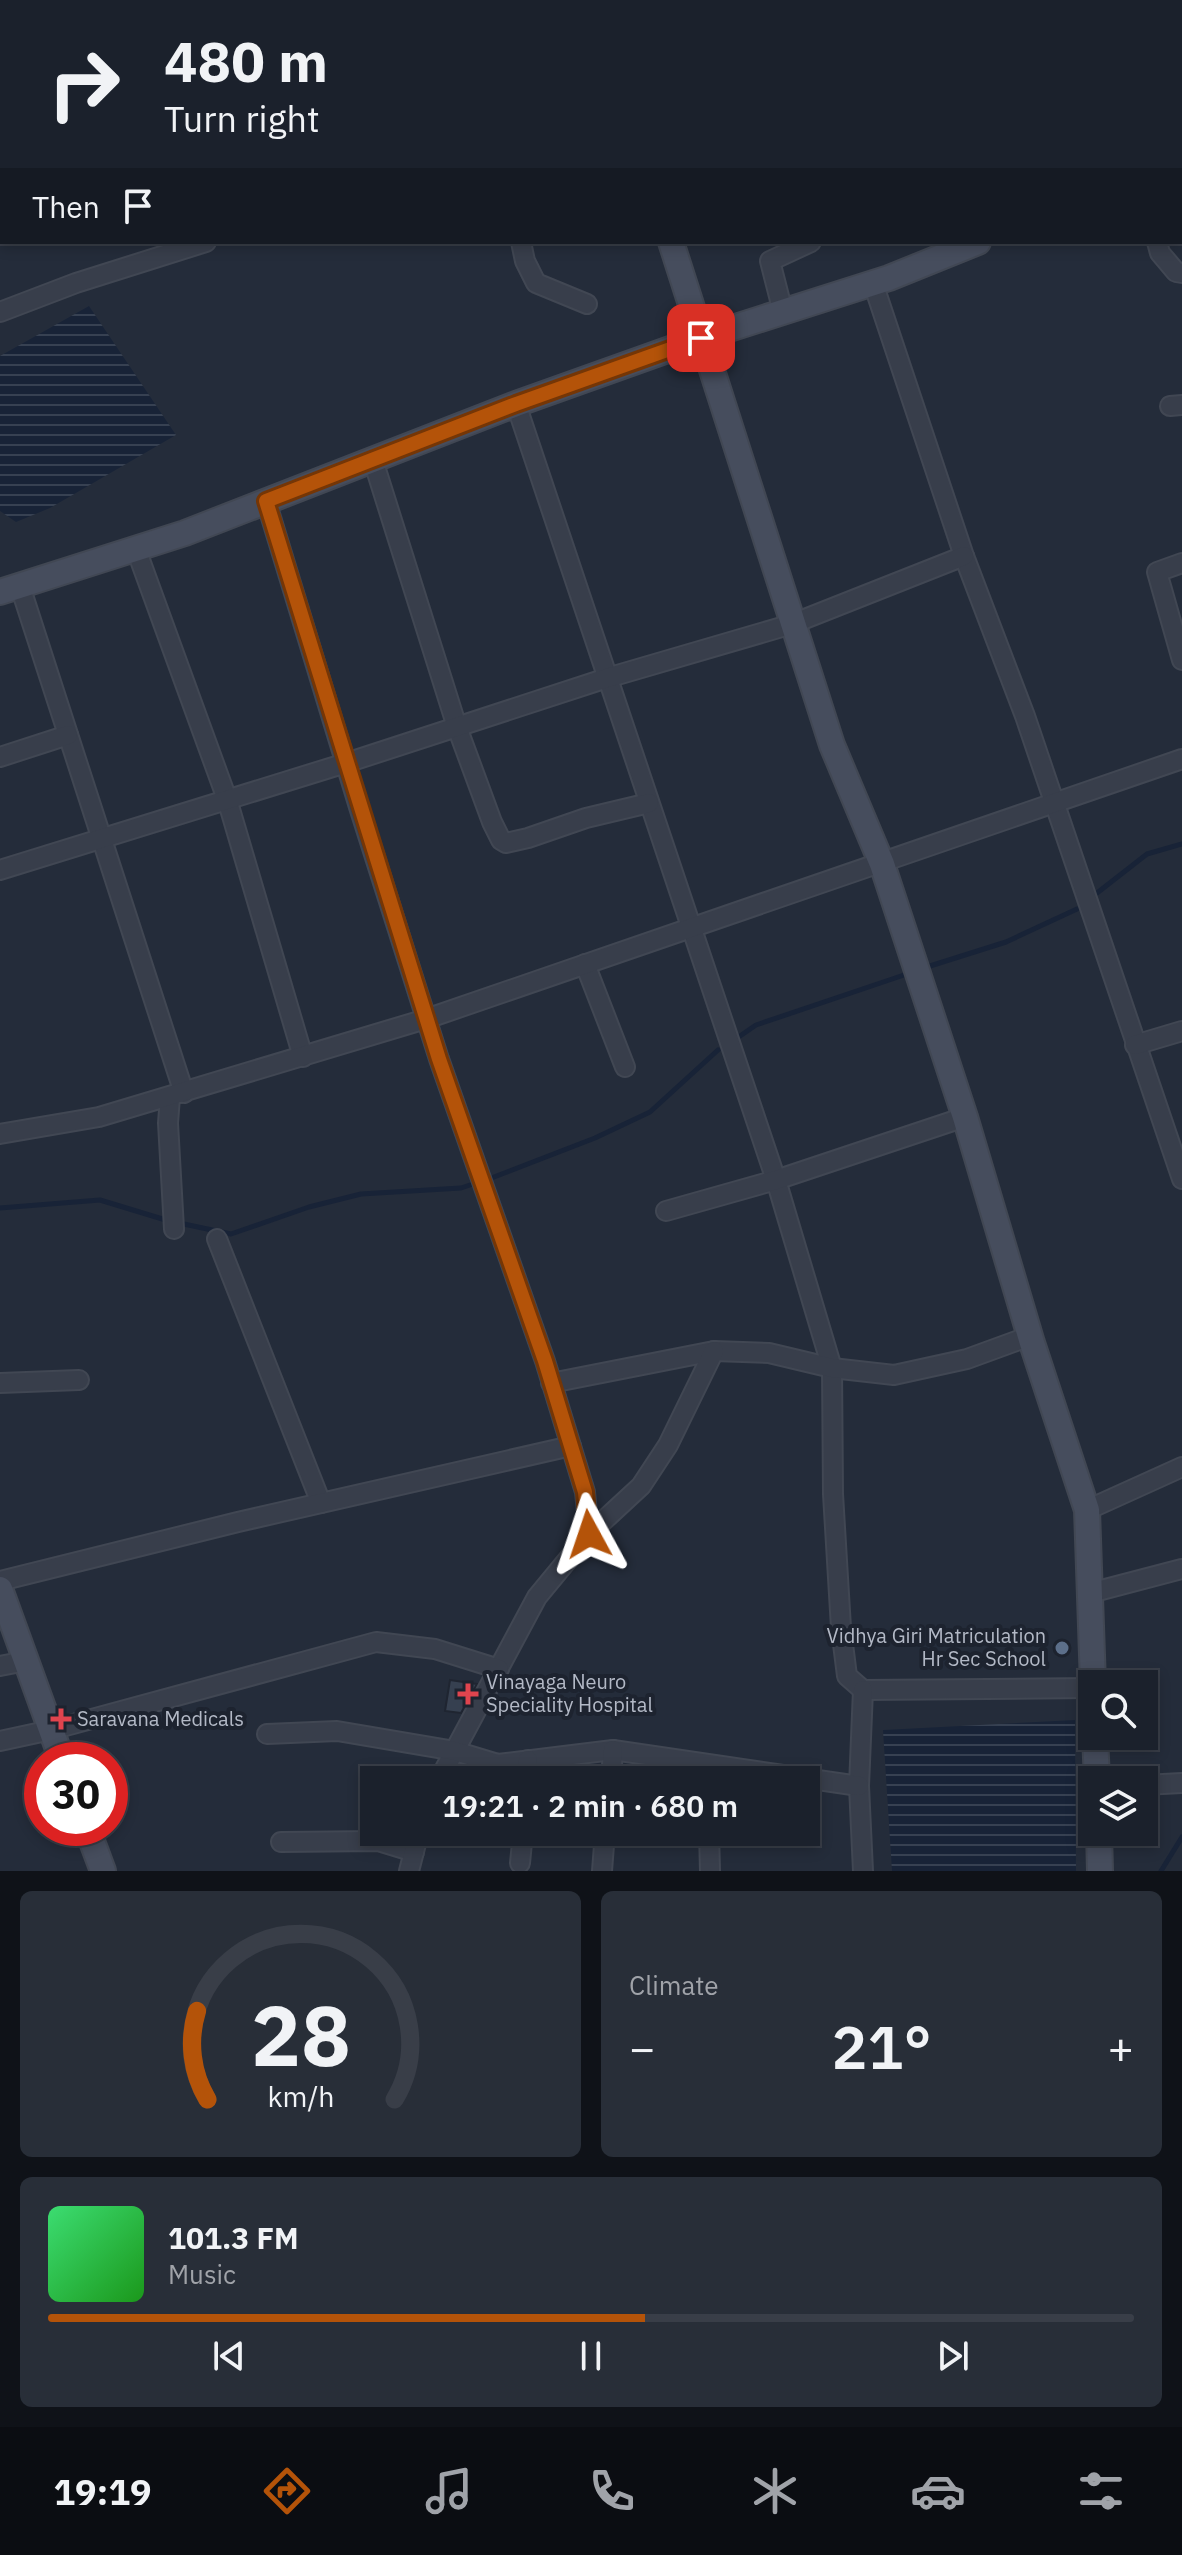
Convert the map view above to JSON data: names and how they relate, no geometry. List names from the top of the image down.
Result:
{
  "places": {
    "other": ["Vidhya Giri Matriculation Hr Sec School"],
    "health": ["Vinayaga Neuro Speciality Hospital", "Saravana Medicals"]
  },
  "page": {
    "turn": ["480 m", "Turn right"],
    "then": "Then",
    "limit": "30",
    "trip": "19:21 · 2 min · 680 m",
    "tile": "Climate",
    "heat": ["−", "21°", "+"],
    "song": ["101.3 FM", "Music"],
    "tabs": "19:19",
    "gauge": ["28", "km/h"]
  }
}
